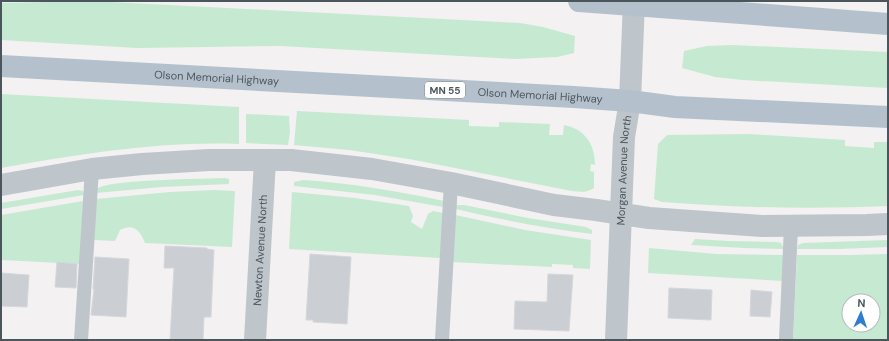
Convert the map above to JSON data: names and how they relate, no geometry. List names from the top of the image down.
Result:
{
  "streets": {
    "main road": ["Olson Memorial Highway", "MN 55"],
    "street": ["Morgan Avenue North", "Newton Avenue North"]
  },
  "crossings": [
    ["Olson Memorial Highway", "Morgan Avenue North"]
  ],
  "north": "top"
}
